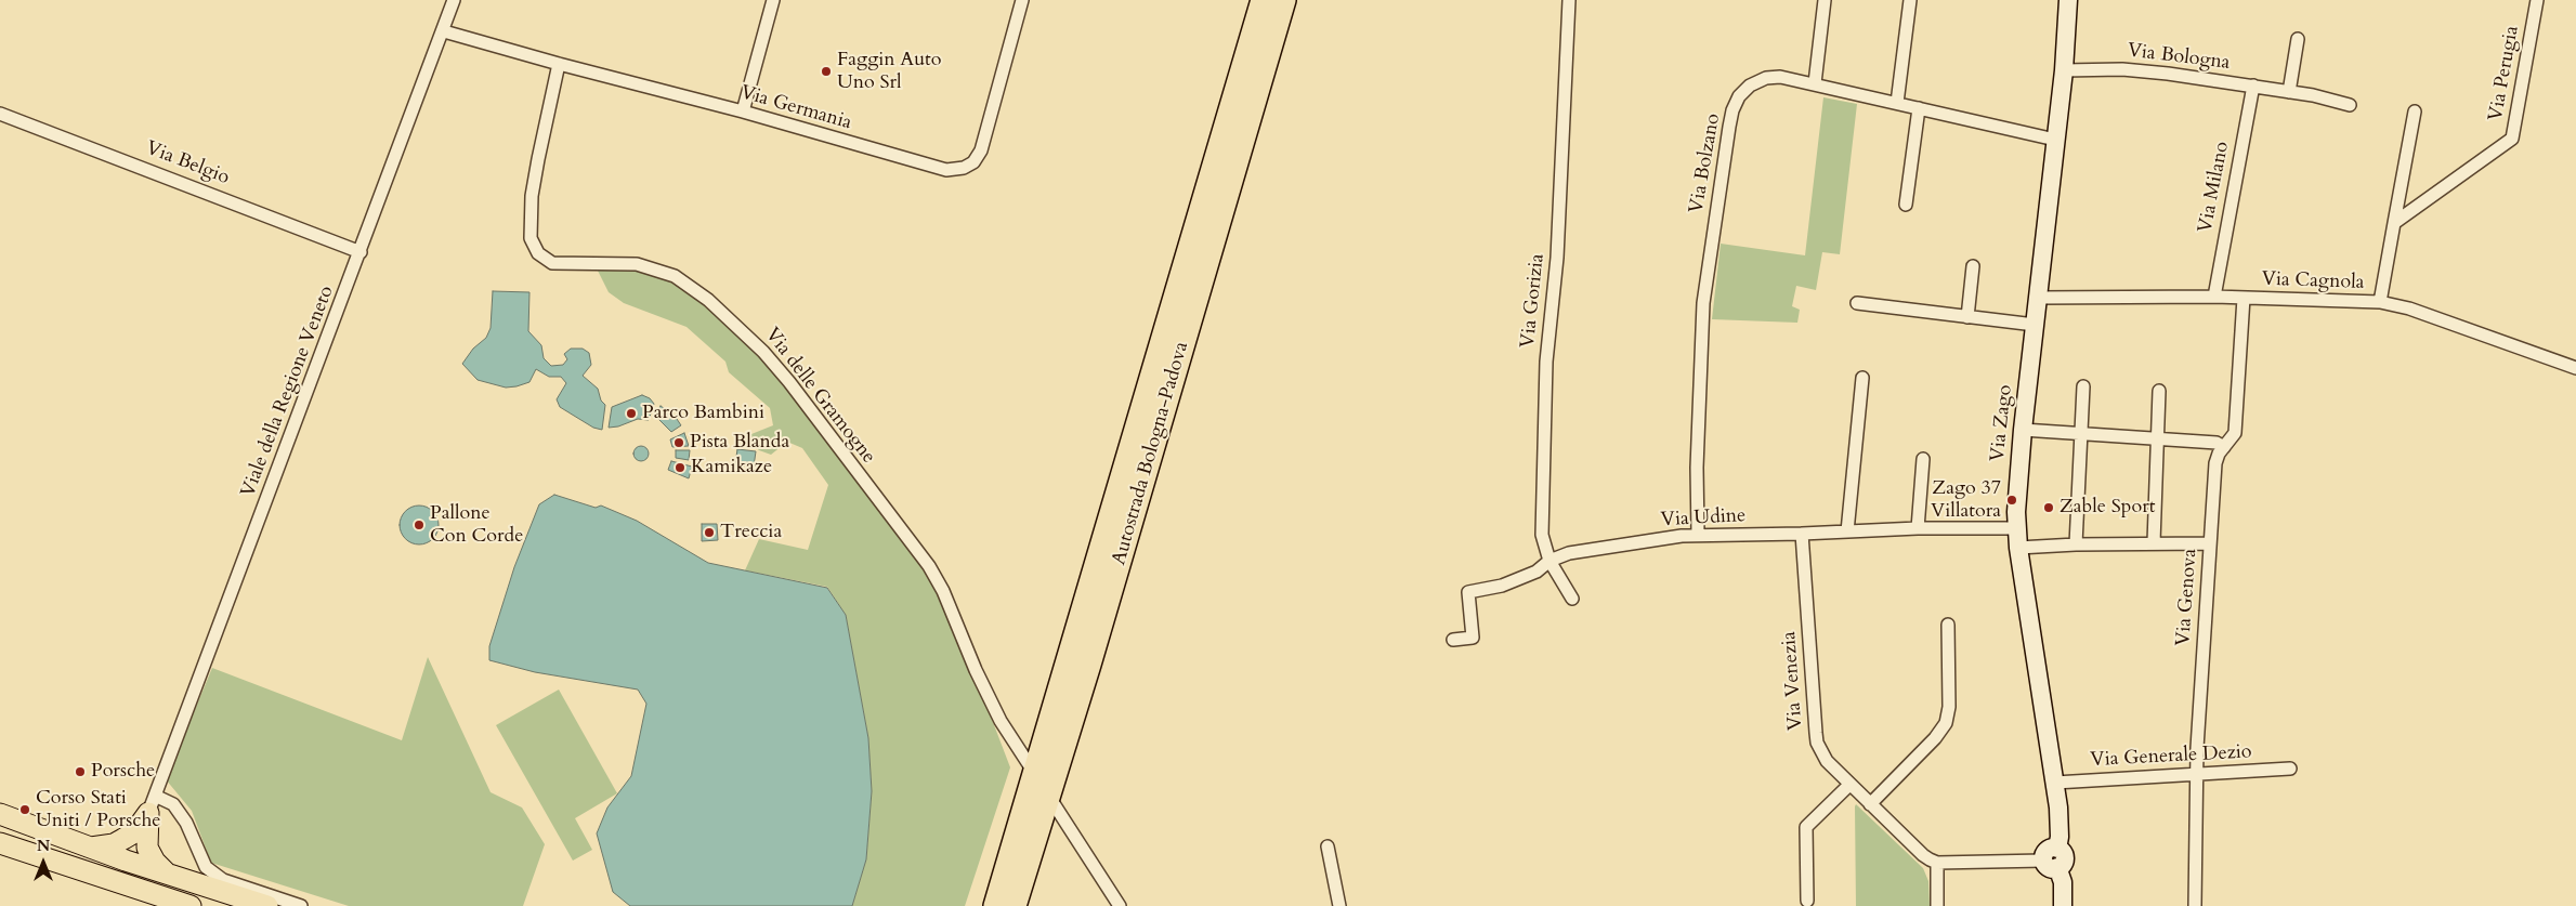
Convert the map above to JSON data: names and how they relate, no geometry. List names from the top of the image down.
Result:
{
  "streets": {
    "highway": ["Autostrada Bologna-Padova"],
    "street": [
      "Via Bologna",
      "Via Perugia",
      "Via Germania",
      "Via Belgio",
      "Via Bolzano",
      "Via Milano",
      "Via Cagnola",
      "Via Gorizia",
      "Viale della Regione Veneto",
      "Via delle Gramogne",
      "Via Zago",
      "Via Udine",
      "Via Genova",
      "Via Venezia",
      "Via Generale Dezio"
    ]
  },
  "crossings": [
    ["Via Bologna", "Via Milano"],
    ["Via Bologna", "Via Zago"],
    ["Via Germania", "Viale della Regione Veneto"],
    ["Via Germania", "Via delle Gramogne"],
    ["Via Belgio", "Viale della Regione Veneto"],
    ["Via Bolzano", "Via Zago"],
    ["Via Bolzano", "Via Udine"],
    ["Via Milano", "Via Cagnola"],
    ["Via Cagnola", "Via Zago"],
    ["Via Cagnola", "Via Genova"],
    ["Via Gorizia", "Via Udine"],
    ["Via Zago", "Via Udine"],
    ["Via Zago", "Via Generale Dezio"],
    ["Via Udine", "Via Venezia"],
    ["Via Genova", "Via Generale Dezio"]
  ],
  "places": [
    "Faggin Auto Uno Srl",
    "Parco Bambini",
    "Pista Blanda",
    "Kamikaze",
    "Zago 37 Villatora",
    "Zable Sport",
    "Pallone Con Corde",
    "Treccia",
    "Porsche",
    "Corso Stati Uniti / Porsche"
  ],
  "north": "top"
}
